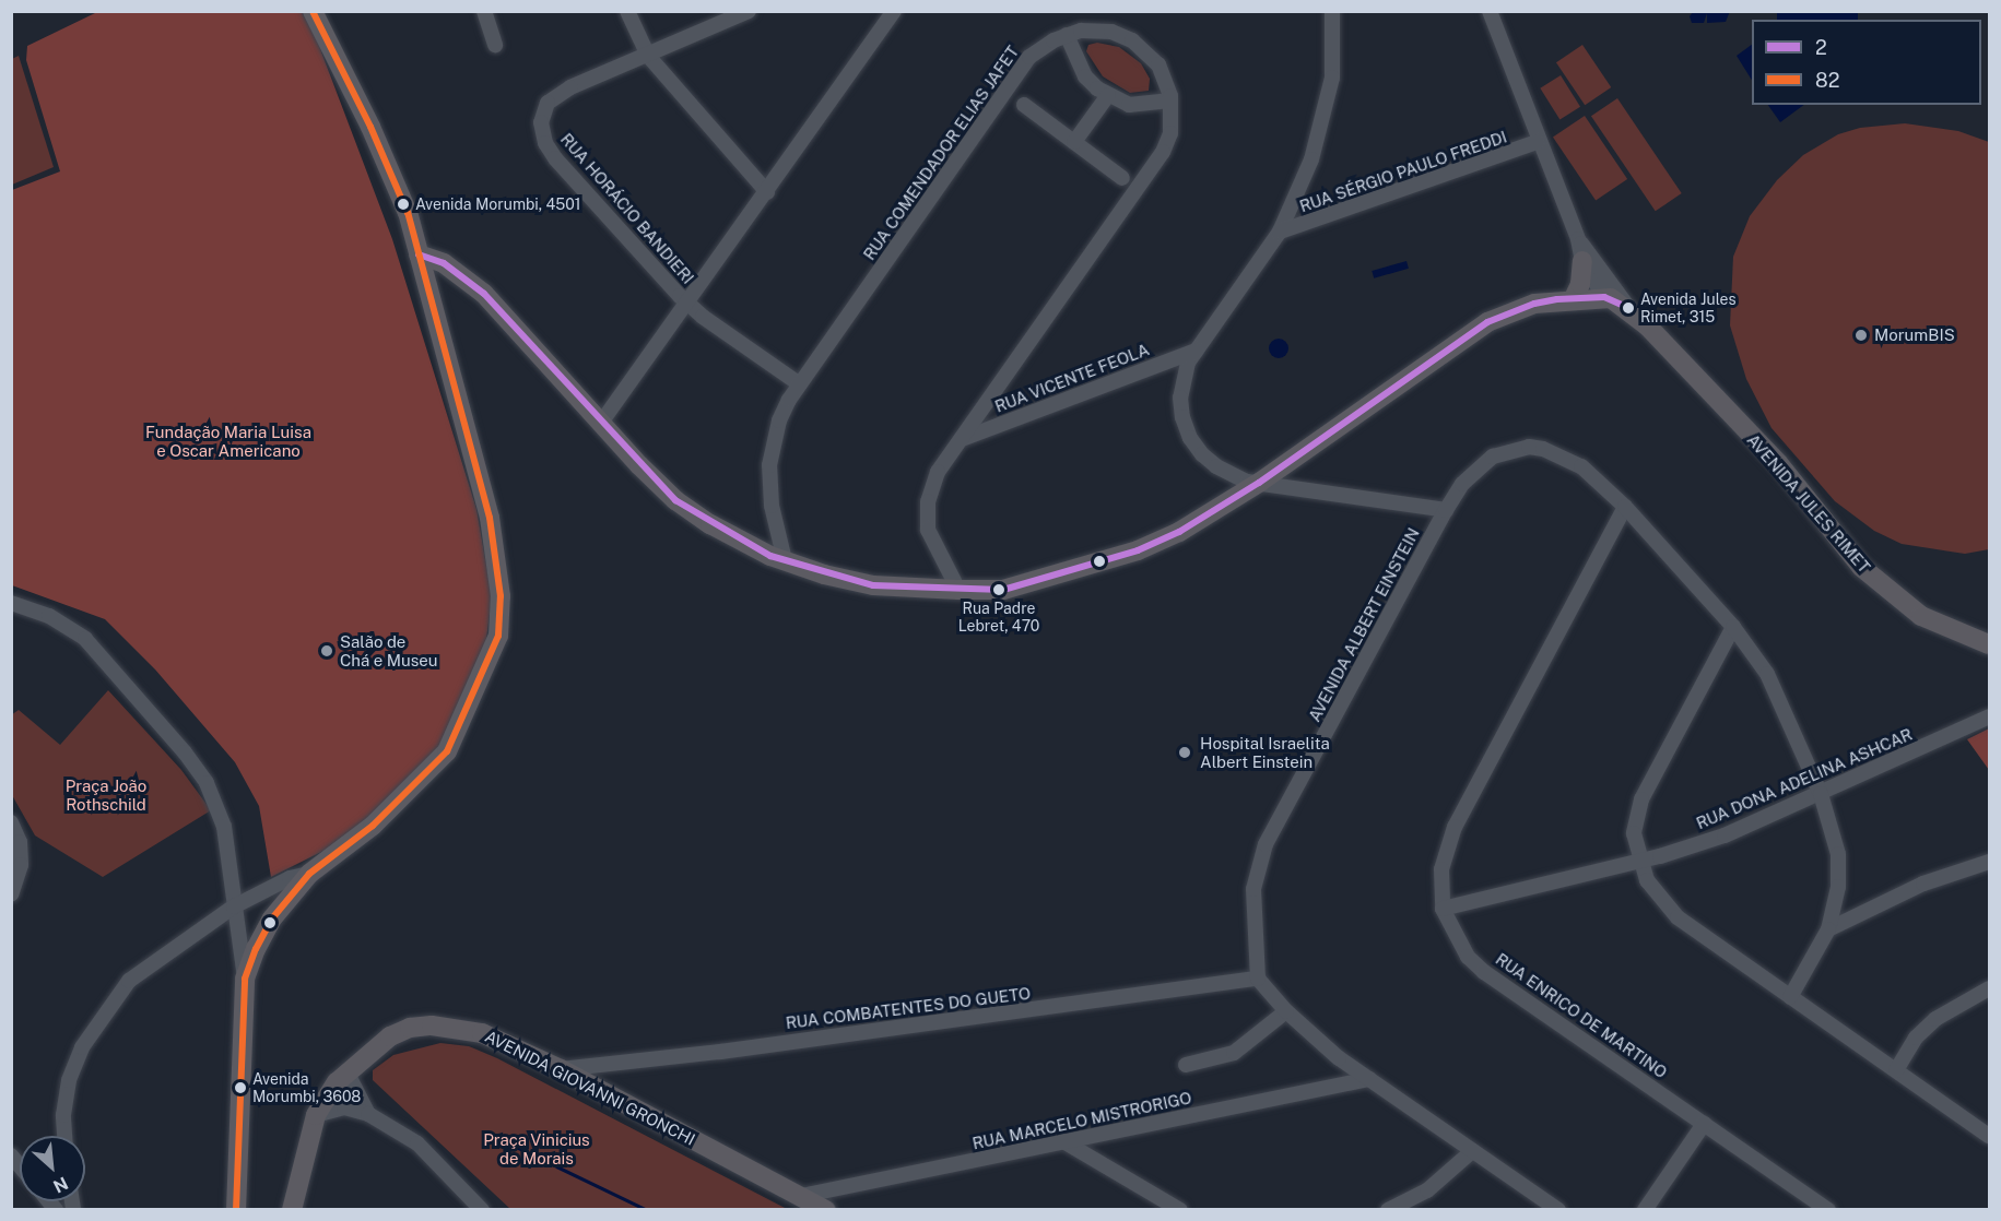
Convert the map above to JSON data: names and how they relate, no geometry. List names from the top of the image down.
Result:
{
  "streets": {
    "main road": ["AVENIDA JULES RIMET", "AVENIDA GIOVANNI GRONCHI"],
    "street": [
      "RUA COMENDADOR ELIAS JAFET",
      "RUA SÉRGIO PAULO FREDDI",
      "RUA HORÁCIO BANDIERI",
      "RUA VICENTE FEOLA",
      "AVENIDA ALBERT EINSTEIN",
      "RUA DONA ADELINA ASHCAR",
      "RUA COMBATENTES DO GUETO",
      "RUA ENRICO DE MARTINO",
      "RUA MARCELO MISTRORIGO"
    ]
  },
  "crossings": [
    ["RUA COMENDADOR ELIAS JAFET", "RUA HORÁCIO BANDIERI"],
    ["RUA COMENDADOR ELIAS JAFET", "RUA VICENTE FEOLA"],
    ["RUA SÉRGIO PAULO FREDDI", "AVENIDA JULES RIMET"],
    ["AVENIDA ALBERT EINSTEIN", "RUA DONA ADELINA ASHCAR"],
    ["AVENIDA ALBERT EINSTEIN", "RUA COMBATENTES DO GUETO"],
    ["AVENIDA ALBERT EINSTEIN", "RUA ENRICO DE MARTINO"],
    ["RUA DONA ADELINA ASHCAR", "RUA ENRICO DE MARTINO"],
    ["RUA COMBATENTES DO GUETO", "AVENIDA GIOVANNI GRONCHI"],
    ["AVENIDA GIOVANNI GRONCHI", "RUA MARCELO MISTRORIGO"]
  ],
  "parks": ["Fundação Maria Luisa e Oscar Americano", "Praça João Rothschild", "Praça Vinicius de Morais"],
  "places": [
    "Avenida Morumbi, 4501",
    "Avenida Jules Rimet, 315",
    "MorumBIS",
    "Rua Padre Lebret, 470",
    "Salão de Chá e Museu",
    "Hospital Israelita Albert Einstein",
    "Avenida Morumbi, 3608"
  ],
  "lines": ["transit line 82", "transit line 2"],
  "legend": ["2", "82"],
  "north": "bottom right"
}
